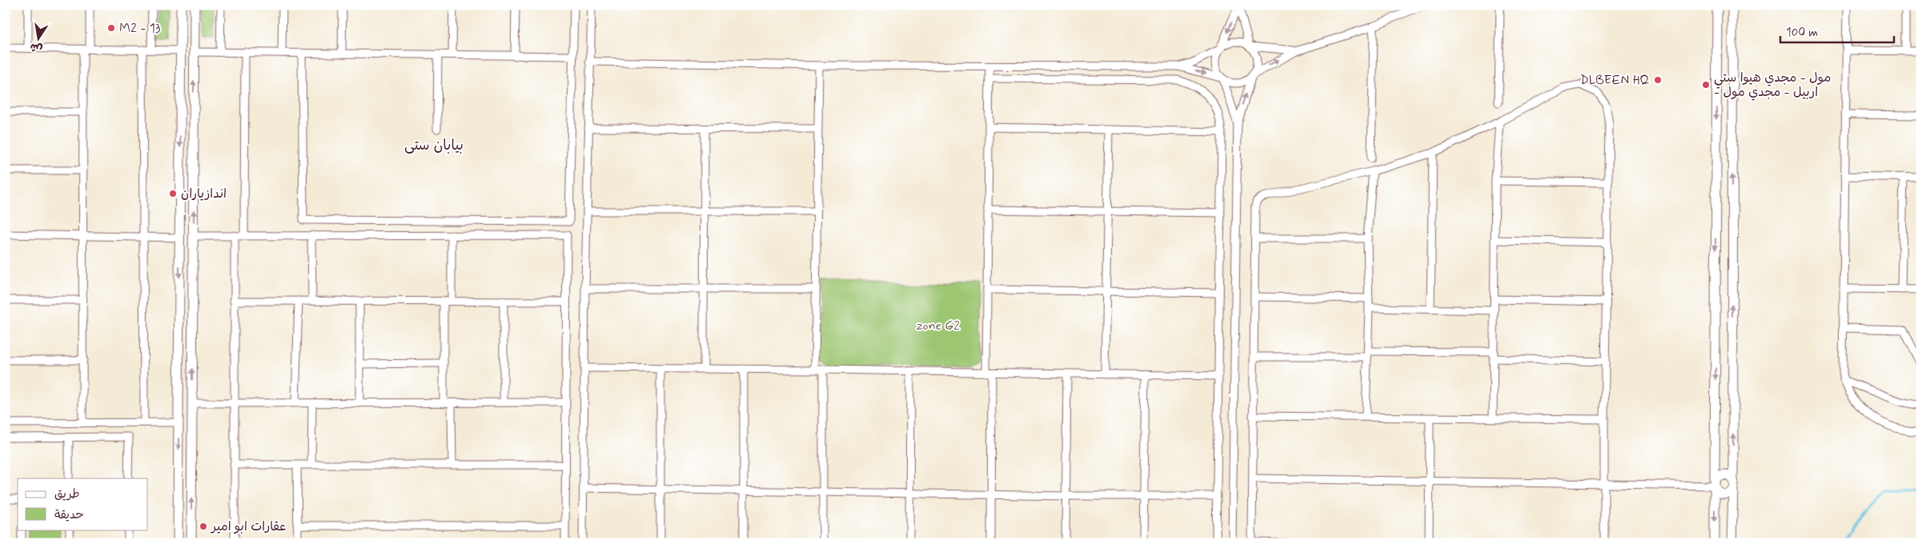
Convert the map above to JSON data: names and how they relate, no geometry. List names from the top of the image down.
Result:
{
  "districts": ["بیابان ستی"],
  "parks": ["zone G2"],
  "places": [
    "M2 - 13",
    "DLBEEN HQ",
    "مول - مجدي هيوا ستي - اربيل - مجدي مول",
    "اندازياران",
    "عقارات ابو امير"
  ],
  "legend": ["طريق", "حديقة"],
  "scale_bar": "100 m",
  "north": "bottom"
}
